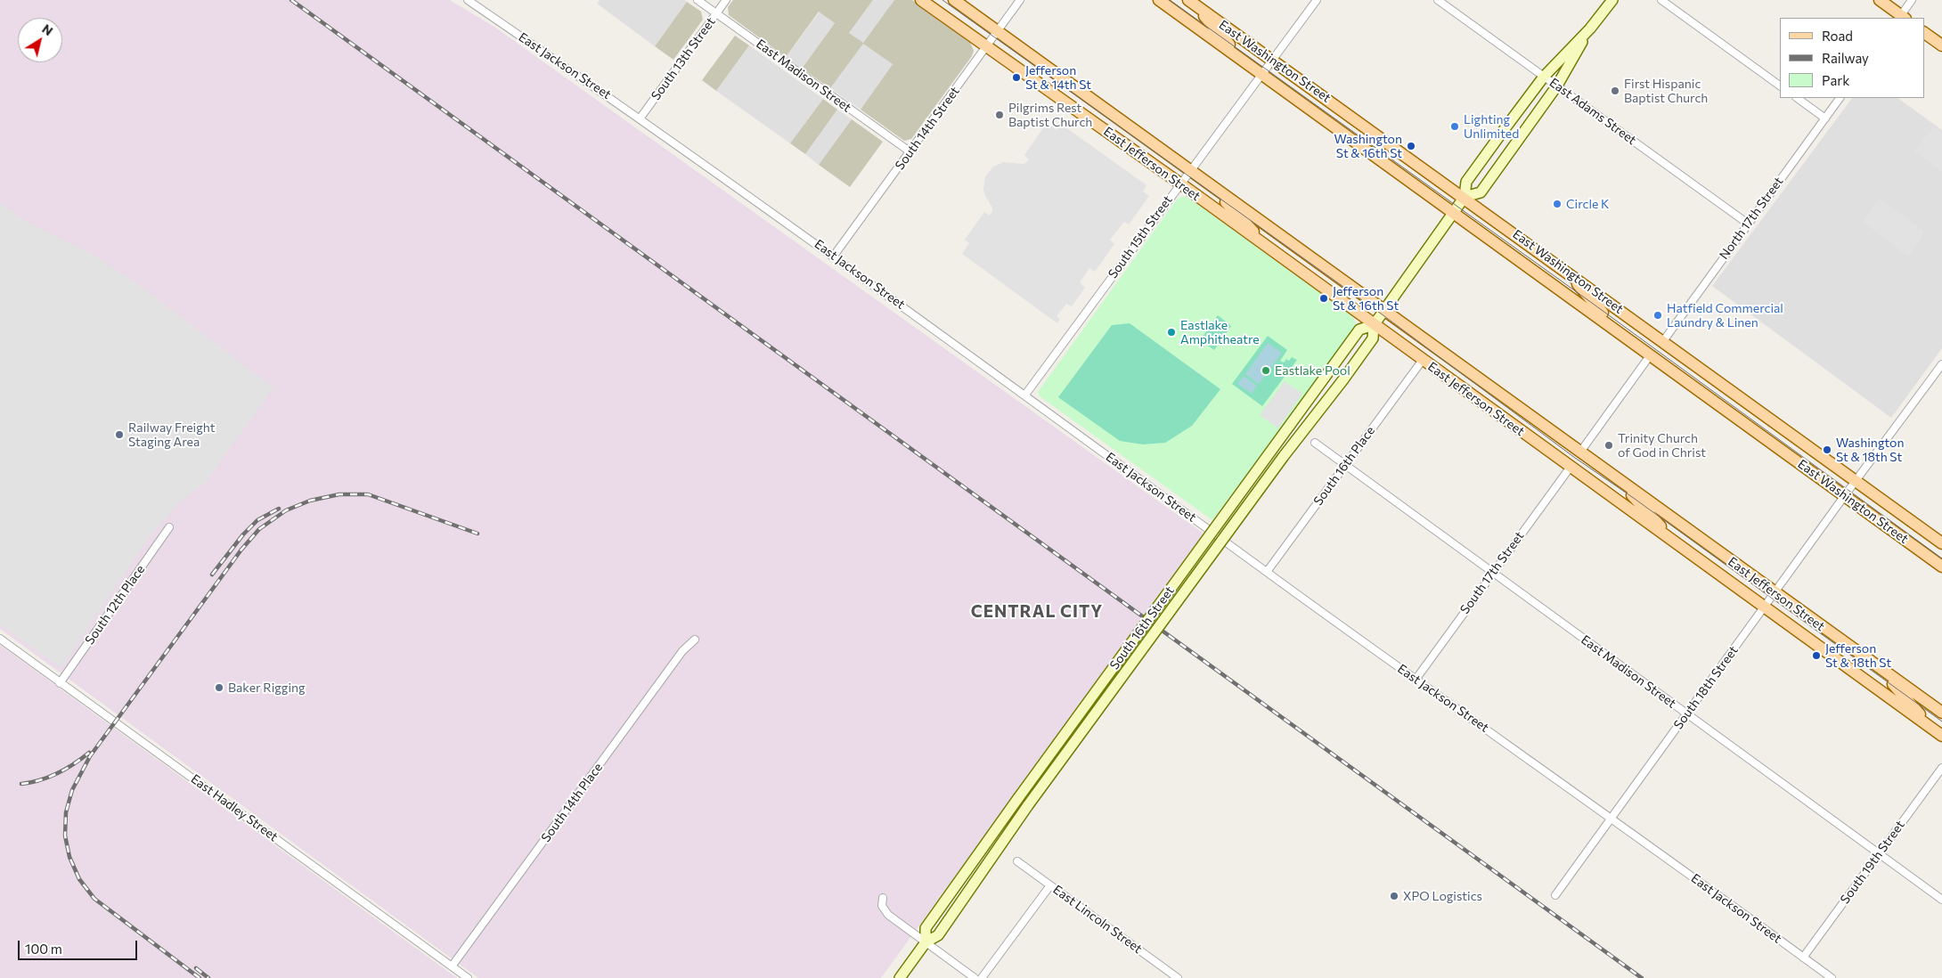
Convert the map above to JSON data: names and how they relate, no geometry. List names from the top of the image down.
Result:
{
  "streets": {
    "main road": ["East Washington Street", "East Jefferson Street", "South 16th Street"],
    "street": [
      "South 13th Street",
      "East Jackson Street",
      "East Madison Street",
      "East Adams Street",
      "South 14th Street",
      "North 17th Street",
      "South 15th Street",
      "South 16th Place",
      "South 17th Street",
      "South 12th Place",
      "South 18th Street",
      "South 14th Place",
      "East Hadley Street",
      "South 19th Street",
      "East Lincoln Street"
    ]
  },
  "crossings": [
    ["South 13th Street", "East Jackson Street"],
    ["South 13th Street", "East Madison Street"],
    ["East Washington Street", "North 17th Street"],
    ["East Washington Street", "South 15th Street"],
    ["East Washington Street", "South 16th Street"],
    ["East Washington Street", "South 18th Street"],
    ["East Jackson Street", "South 14th Street"],
    ["East Jackson Street", "South 15th Street"],
    ["East Jackson Street", "South 16th Place"],
    ["East Jackson Street", "South 17th Street"],
    ["East Jackson Street", "South 18th Street"],
    ["East Jackson Street", "South 19th Street"],
    ["East Madison Street", "South 14th Street"],
    ["East Madison Street", "South 16th Place"],
    ["East Madison Street", "South 17th Street"],
    ["East Madison Street", "South 18th Street"],
    ["East Madison Street", "South 19th Street"],
    ["East Adams Street", "North 17th Street"],
    ["South 14th Street", "East Jefferson Street"],
    ["East Jefferson Street", "South 15th Street"],
    ["East Jefferson Street", "South 16th Place"],
    ["East Jefferson Street", "South 17th Street"],
    ["East Jefferson Street", "South 16th Street"],
    ["East Jefferson Street", "South 18th Street"],
    ["South 12th Place", "East Hadley Street"],
    ["South 14th Place", "East Hadley Street"]
  ],
  "districts": ["CENTRAL CITY"],
  "places": [
    "Jefferson St & 14th St",
    "First Hispanic Baptist Church",
    "Pilgrims Rest Baptist Church",
    "Lighting Unlimited",
    "Washington St & 16th St",
    "Circle K",
    "Jefferson St & 16th St",
    "Hatfield Commercial Laundry & Linen",
    "Eastlake Amphitheatre",
    "Eastlake Pool",
    "Railway Freight Staging Area",
    "Trinity Church of God in Christ",
    "Washington St & 18th St",
    "Jefferson St & 18th St",
    "Baker Rigging",
    "XPO Logistics"
  ],
  "legend": ["Road", "Railway", "Park"],
  "scale_bar": "100 m",
  "north": "top right"
}
